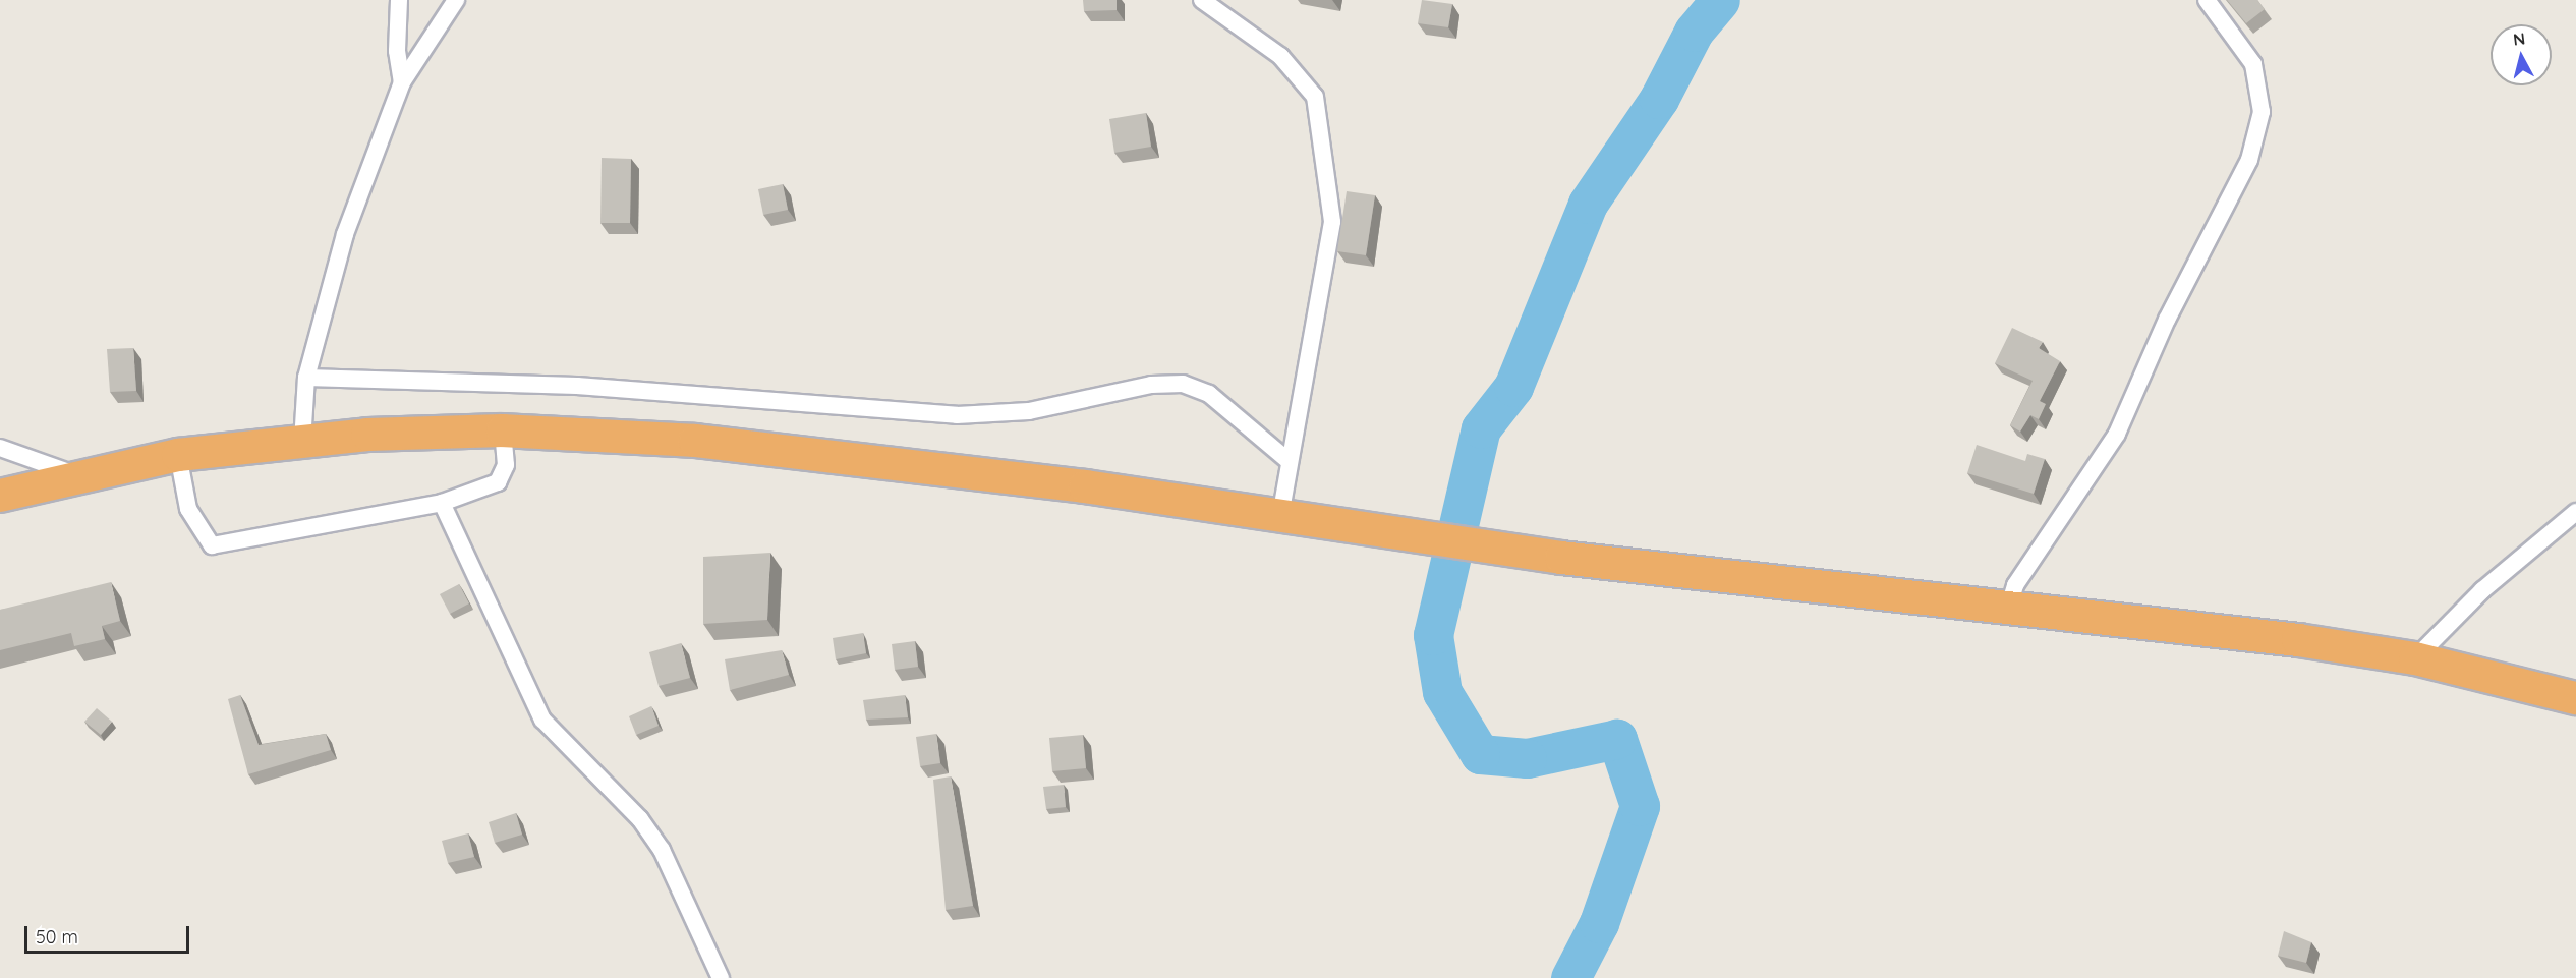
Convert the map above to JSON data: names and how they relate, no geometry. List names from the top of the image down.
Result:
{
  "scale_bar": "50 m",
  "north": "top"
}
